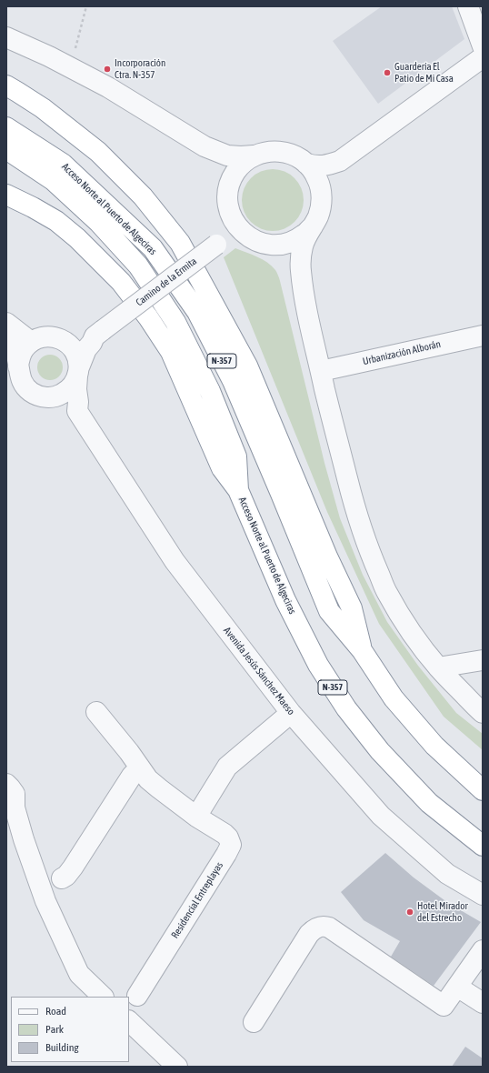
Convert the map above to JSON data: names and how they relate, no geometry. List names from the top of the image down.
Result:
{
  "streets": {
    "highway": ["Acceso Norte al Puerto de Algeciras", "N-357"],
    "street": [
      "Camino de la Ermita",
      "Urbanización Alborán",
      "Avenida Jesús Sánchez Maeso",
      "Residencial Entreplayas"
    ]
  },
  "places": ["Incorporación Ctra. N-357", "Guardería El Patio de Mi Casa", "Hotel Mirador del Estrecho"],
  "legend": ["Road", "Park", "Building"]
}
